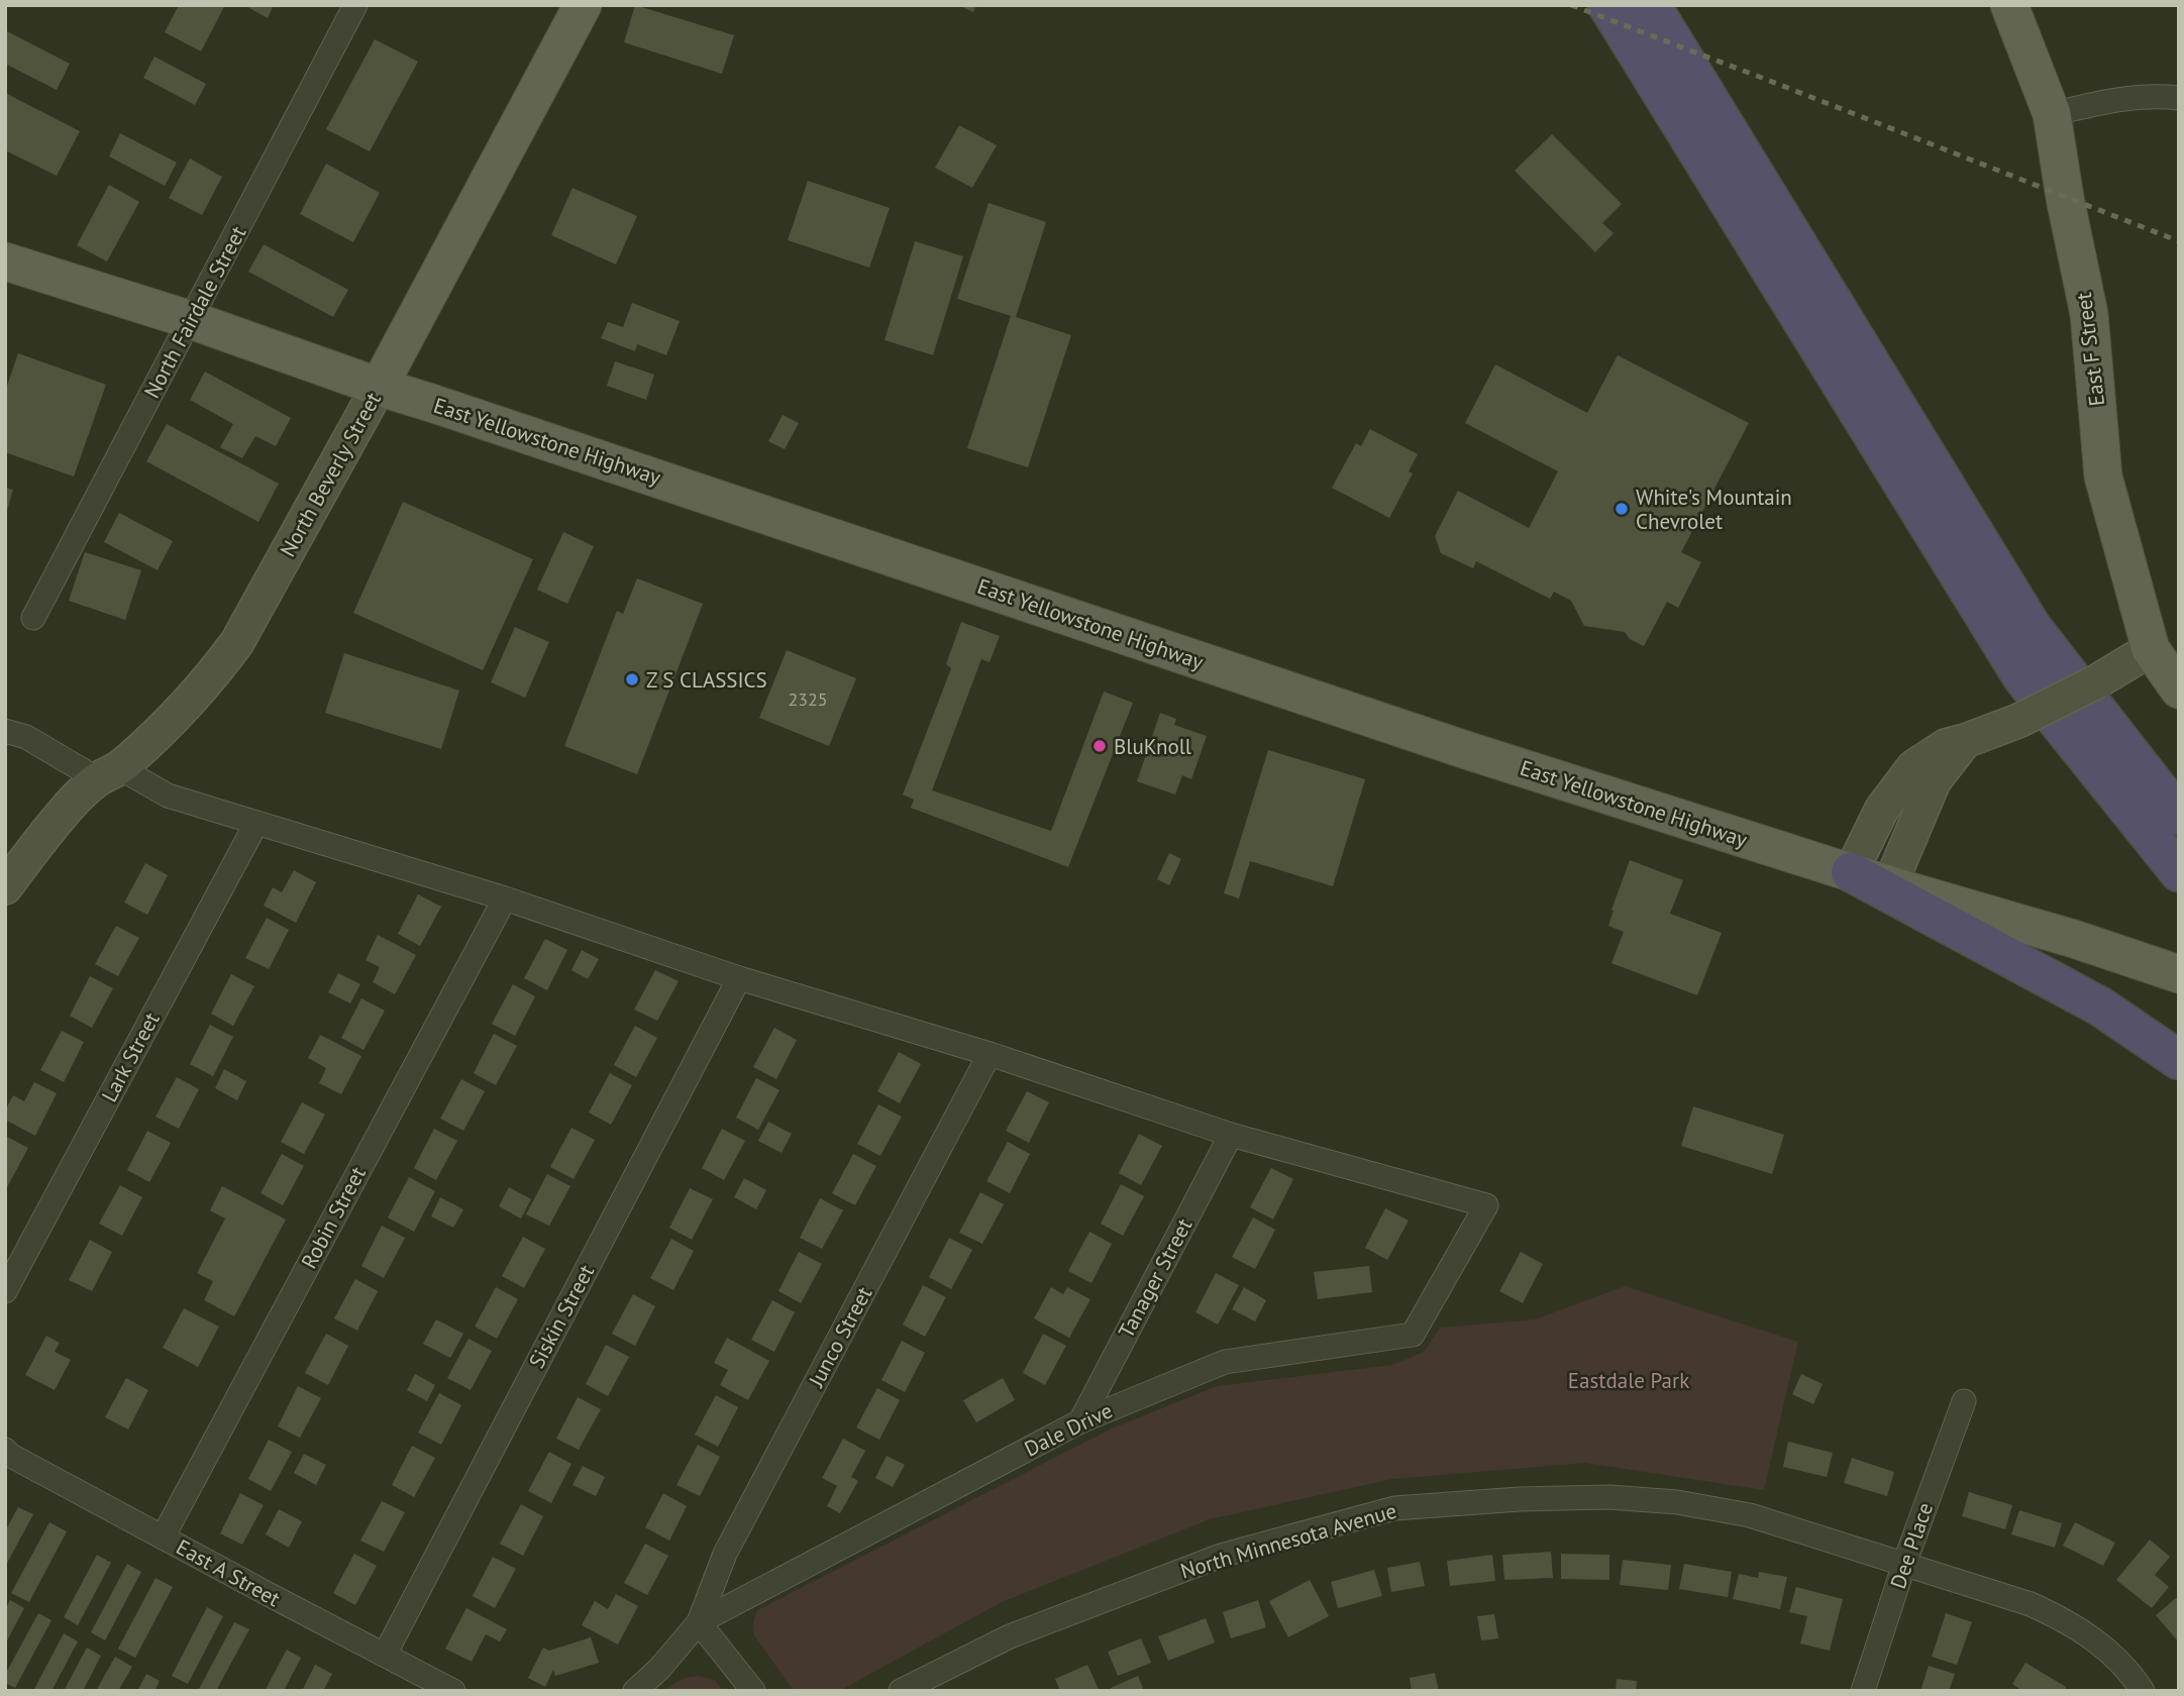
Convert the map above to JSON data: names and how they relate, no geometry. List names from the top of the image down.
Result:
{
  "streets": {
    "main road": ["East F Street", "East Yellowstone Highway", "North Beverly Street"],
    "street": [
      "North Fairdale Street",
      "Lark Street",
      "Robin Street",
      "Tanager Street",
      "Siskin Street",
      "Junco Street",
      "Dale Drive",
      "North Minnesota Avenue",
      "Dee Place",
      "East A Street"
    ]
  },
  "crossings": [
    ["North Fairdale Street", "East Yellowstone Highway"],
    ["East Yellowstone Highway", "North Beverly Street"],
    ["Robin Street", "East A Street"],
    ["Tanager Street", "Dale Drive"],
    ["Siskin Street", "East A Street"],
    ["Junco Street", "Dale Drive"],
    ["North Minnesota Avenue", "Dee Place"]
  ],
  "parks": ["Eastdale Park"],
  "places": ["White's Mountain Chevrolet", "Z S CLASSICS", "BluKnoll"],
  "house_numbers": ["2325"]
}
